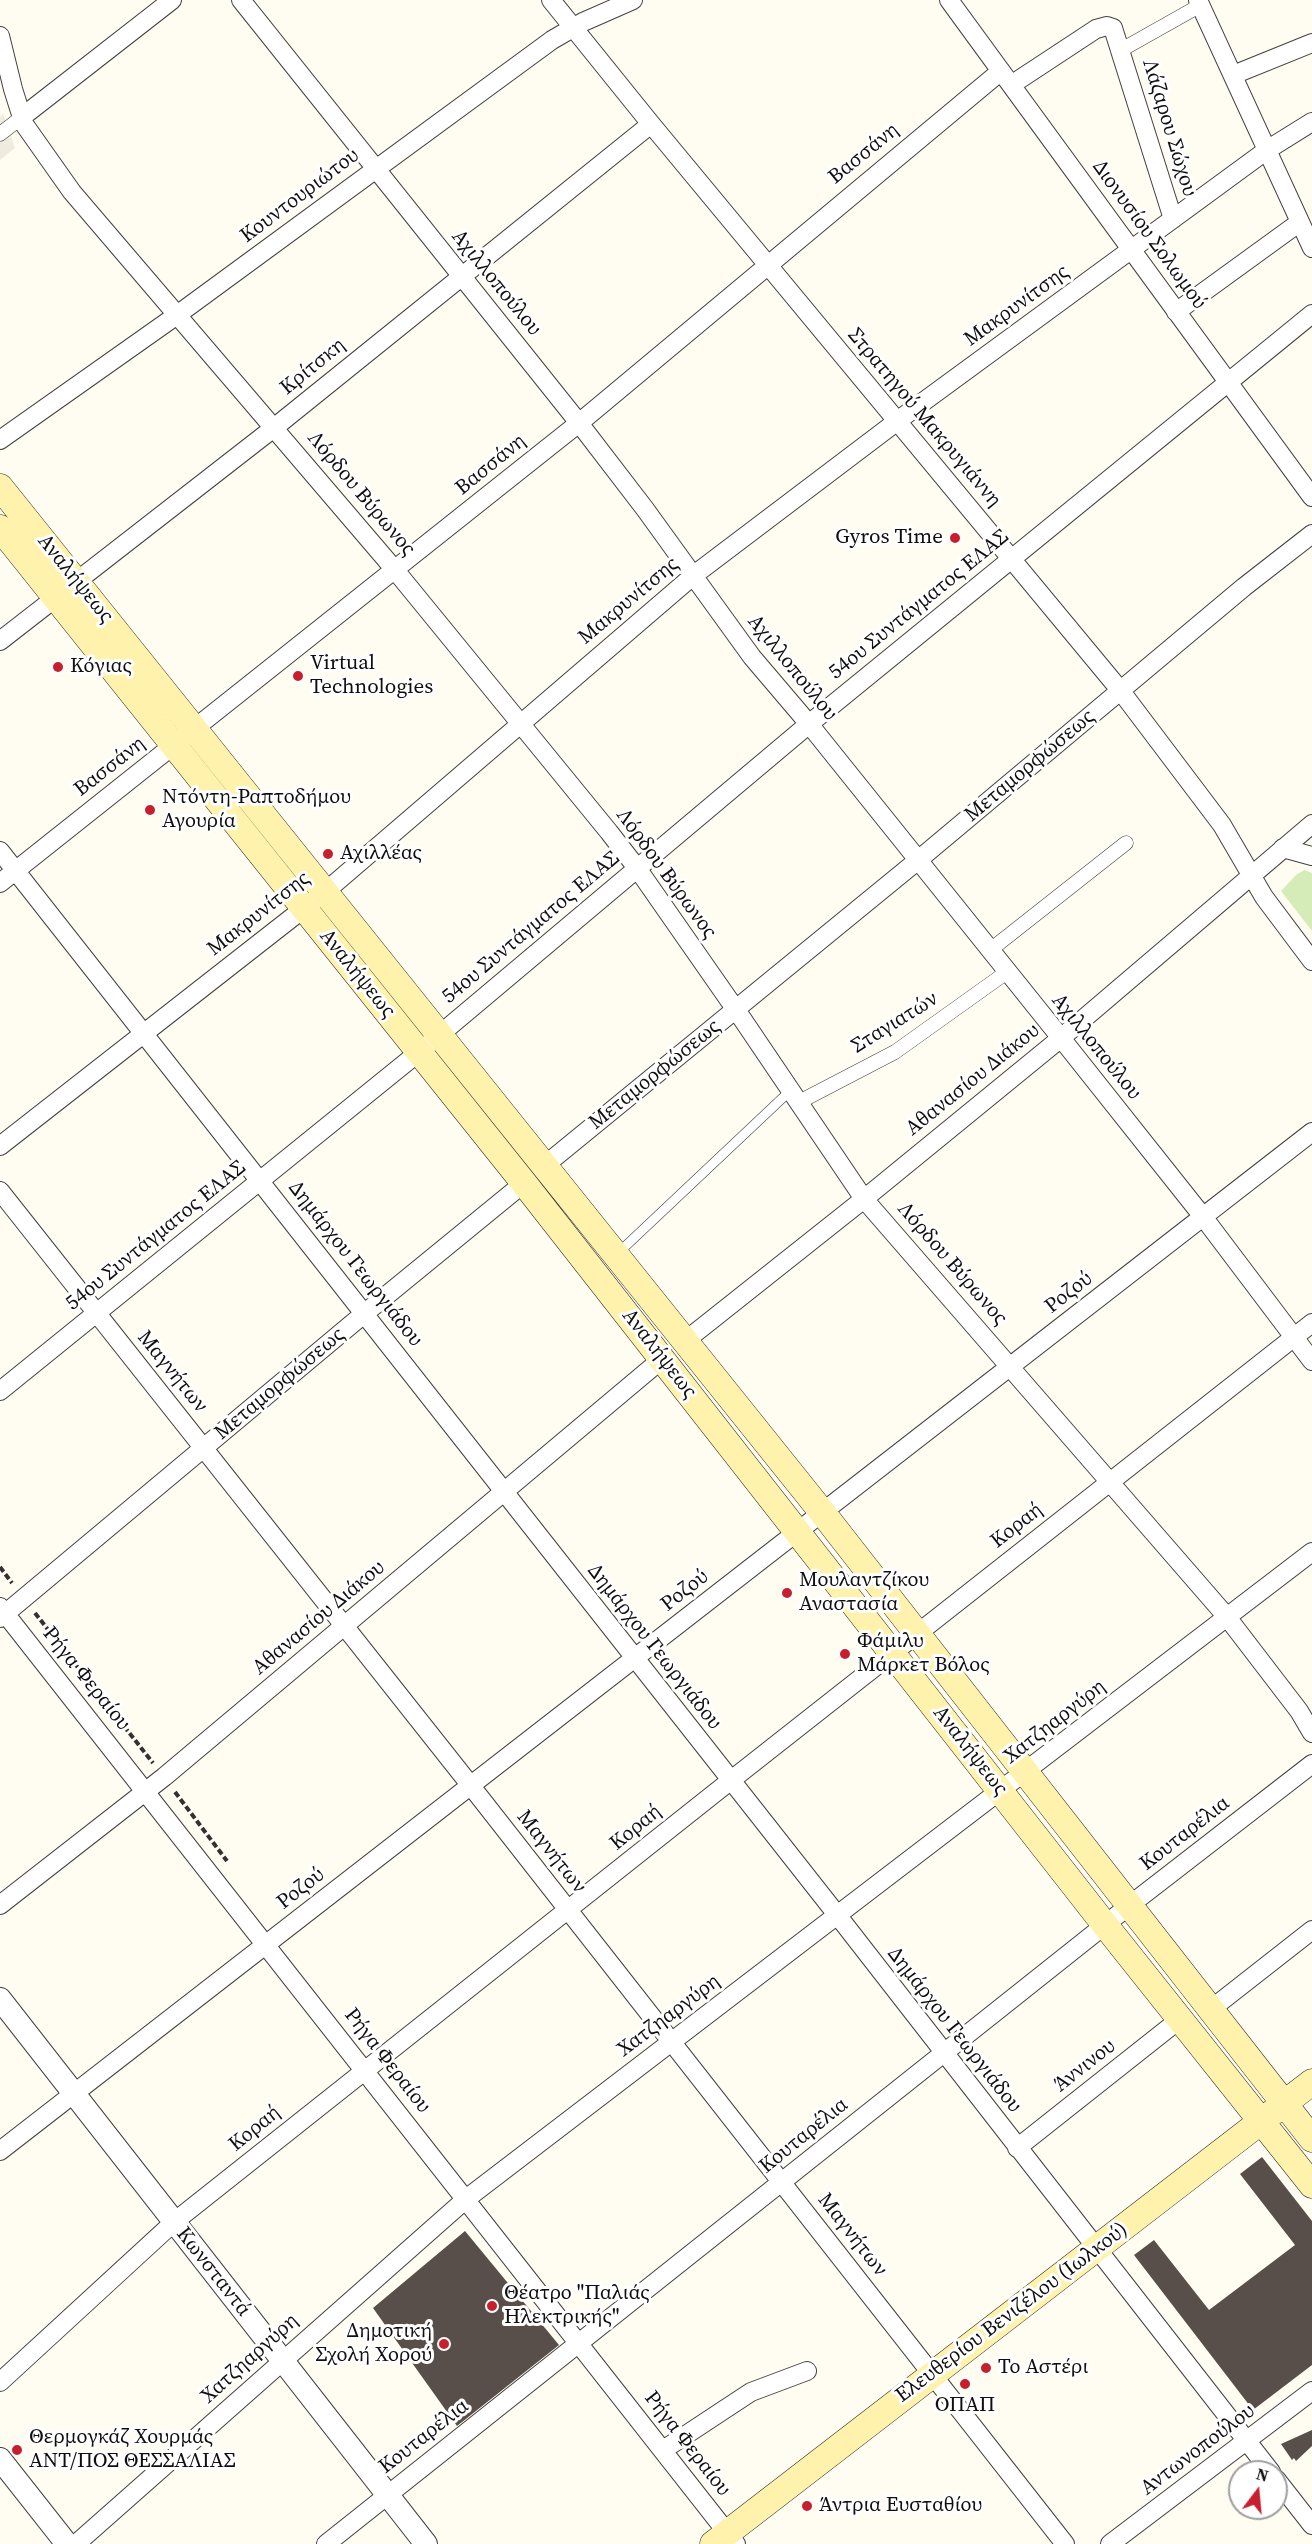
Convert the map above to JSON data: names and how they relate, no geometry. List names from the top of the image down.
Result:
{
  "streets": {
    "main road": ["Αναλήψεως", "Μεταμορφώσεως", "Ελευθερίου Βενιζέλου (Ιωλκού)"],
    "street": [
      "Λάζαρου Σώχου",
      "Βασσάνη",
      "Κουντουριώτου",
      "Διονυσίου Σολωμού",
      "Αχιλλοπούλου",
      "Μακρυνίτσης",
      "Κρίτσκη",
      "Στρατηγού Μακρυγιάννη",
      "Λόρδου Βύρωνος",
      "54ου Συντάγματος ΕΛΑΣ",
      "Σταγιατών",
      "Αθανασίου Διάκου",
      "Δημάρχου Γεωργιάδου",
      "Ροζού",
      "Μαγνήτων",
      "Κοραή",
      "Ρήγα Φεραίου",
      "Χατζηαργύρη",
      "Κουταρέλια",
      "Άννινου",
      "Κωνσταντά",
      "Αντωνοπούλου"
    ]
  },
  "crossings": [
    ["Λάζαρου Σώχου", "Βασσάνη"],
    ["Λάζαρου Σώχου", "Διονυσίου Σολωμού"],
    ["Λάζαρου Σώχου", "Μακρυνίτσης"],
    ["Βασσάνη", "Διονυσίου Σολωμού"],
    ["Βασσάνη", "Αχιλλοπούλου"],
    ["Βασσάνη", "Στρατηγού Μακρυγιάννη"],
    ["Βασσάνη", "Λόρδου Βύρωνος"],
    ["Βασσάνη", "Αναλήψεως"],
    ["Βασσάνη", "Δημάρχου Γεωργιάδου"],
    ["Κουντουριώτου", "Αχιλλοπούλου"],
    ["Κουντουριώτου", "Στρατηγού Μακρυγιάννη"],
    ["Κουντουριώτου", "Λόρδου Βύρωνος"],
    ["Διονυσίου Σολωμού", "Μακρυνίτσης"],
    ["Διονυσίου Σολωμού", "54ου Συντάγματος ΕΛΑΣ"],
    ["Αχιλλοπούλου", "Μακρυνίτσης"],
    ["Αχιλλοπούλου", "Κρίτσκη"],
    ["Αχιλλοπούλου", "54ου Συντάγματος ΕΛΑΣ"],
    ["Αχιλλοπούλου", "Μεταμορφώσεως"],
    ["Αχιλλοπούλου", "Σταγιατών"],
    ["Αχιλλοπούλου", "Αθανασίου Διάκου"],
    ["Αχιλλοπούλου", "Ροζού"],
    ["Αχιλλοπούλου", "Κοραή"],
    ["Μακρυνίτσης", "Στρατηγού Μακρυγιάννη"],
    ["Μακρυνίτσης", "Λόρδου Βύρωνος"],
    ["Μακρυνίτσης", "Αναλήψεως"],
    ["Μακρυνίτσης", "Δημάρχου Γεωργιάδου"],
    ["Κρίτσκη", "Στρατηγού Μακρυγιάννη"],
    ["Κρίτσκη", "Λόρδου Βύρωνος"],
    ["Κρίτσκη", "Αναλήψεως"],
    ["Στρατηγού Μακρυγιάννη", "54ου Συντάγματος ΕΛΑΣ"],
    ["Στρατηγού Μακρυγιάννη", "Μεταμορφώσεως"],
    ["Στρατηγού Μακρυγιάννη", "Αθανασίου Διάκου"],
    ["Λόρδου Βύρωνος", "54ου Συντάγματος ΕΛΑΣ"],
    ["Λόρδου Βύρωνος", "Μεταμορφώσεως"],
    ["Λόρδου Βύρωνος", "Σταγιατών"],
    ["Λόρδου Βύρωνος", "Αθανασίου Διάκου"],
    ["Λόρδου Βύρωνος", "Ροζού"],
    ["Λόρδου Βύρωνος", "Κοραή"],
    ["Λόρδου Βύρωνος", "Χατζηαργύρη"],
    ["Αναλήψεως", "54ου Συντάγματος ΕΛΑΣ"],
    ["Αναλήψεως", "Μεταμορφώσεως"],
    ["Αναλήψεως", "Σταγιατών"],
    ["Αναλήψεως", "Αθανασίου Διάκου"],
    ["Αναλήψεως", "Ροζού"],
    ["Αναλήψεως", "Κοραή"],
    ["Αναλήψεως", "Χατζηαργύρη"],
    ["Αναλήψεως", "Κουταρέλια"],
    ["Αναλήψεως", "Άννινου"],
    ["Αναλήψεως", "Ελευθερίου Βενιζέλου (Ιωλκού)"],
    ["54ου Συντάγματος ΕΛΑΣ", "Δημάρχου Γεωργιάδου"],
    ["54ου Συντάγματος ΕΛΑΣ", "Μαγνήτων"],
    ["Μεταμορφώσεως", "Δημάρχου Γεωργιάδου"],
    ["Μεταμορφώσεως", "Μαγνήτων"],
    ["Μεταμορφώσεως", "Ρήγα Φεραίου"],
    ["Αθανασίου Διάκου", "Δημάρχου Γεωργιάδου"],
    ["Αθανασίου Διάκου", "Μαγνήτων"],
    ["Αθανασίου Διάκου", "Ρήγα Φεραίου"],
    ["Δημάρχου Γεωργιάδου", "Ροζού"],
    ["Δημάρχου Γεωργιάδου", "Κοραή"],
    ["Δημάρχου Γεωργιάδου", "Χατζηαργύρη"],
    ["Δημάρχου Γεωργιάδου", "Κουταρέλια"],
    ["Δημάρχου Γεωργιάδου", "Άννινου"],
    ["Δημάρχου Γεωργιάδου", "Ελευθερίου Βενιζέλου (Ιωλκού)"],
    ["Δημάρχου Γεωργιάδου", "Αντωνοπούλου"],
    ["Ροζού", "Μαγνήτων"],
    ["Ροζού", "Ρήγα Φεραίου"],
    ["Ροζού", "Κωνσταντά"],
    ["Μαγνήτων", "Κοραή"],
    ["Μαγνήτων", "Χατζηαργύρη"],
    ["Μαγνήτων", "Κουταρέλια"],
    ["Μαγνήτων", "Ελευθερίου Βενιζέλου (Ιωλκού)"],
    ["Κοραή", "Ρήγα Φεραίου"],
    ["Κοραή", "Κωνσταντά"],
    ["Ρήγα Φεραίου", "Χατζηαργύρη"],
    ["Ρήγα Φεραίου", "Κουταρέλια"],
    ["Ρήγα Φεραίου", "Ελευθερίου Βενιζέλου (Ιωλκού)"],
    ["Χατζηαργύρη", "Κωνσταντά"],
    ["Κουταρέλια", "Κωνσταντά"]
  ],
  "places": [
    "Gyros Time",
    "Κόγιας",
    "Virtual Technologies",
    "Ντόντη-Ραπτοδήμου Αγουρία",
    "Αχιλλέας",
    "Μουλαντζίκου Αναστασία",
    "Φάμιλυ Μάρκετ Βόλος",
    "Θέατρο \"Παλιάς Ηλεκτρικής\"",
    "Δημοτική Σχολή Χορού",
    "Το Αστέρι",
    "ΟΠΑΠ",
    "Θερμογκάζ Χουρμάς ΑΝΤ/ΠΟΣ ΘΕΣΣΑΛΙΑΣ",
    "Άντρια Ευσταθίου"
  ],
  "north": "top"
}
